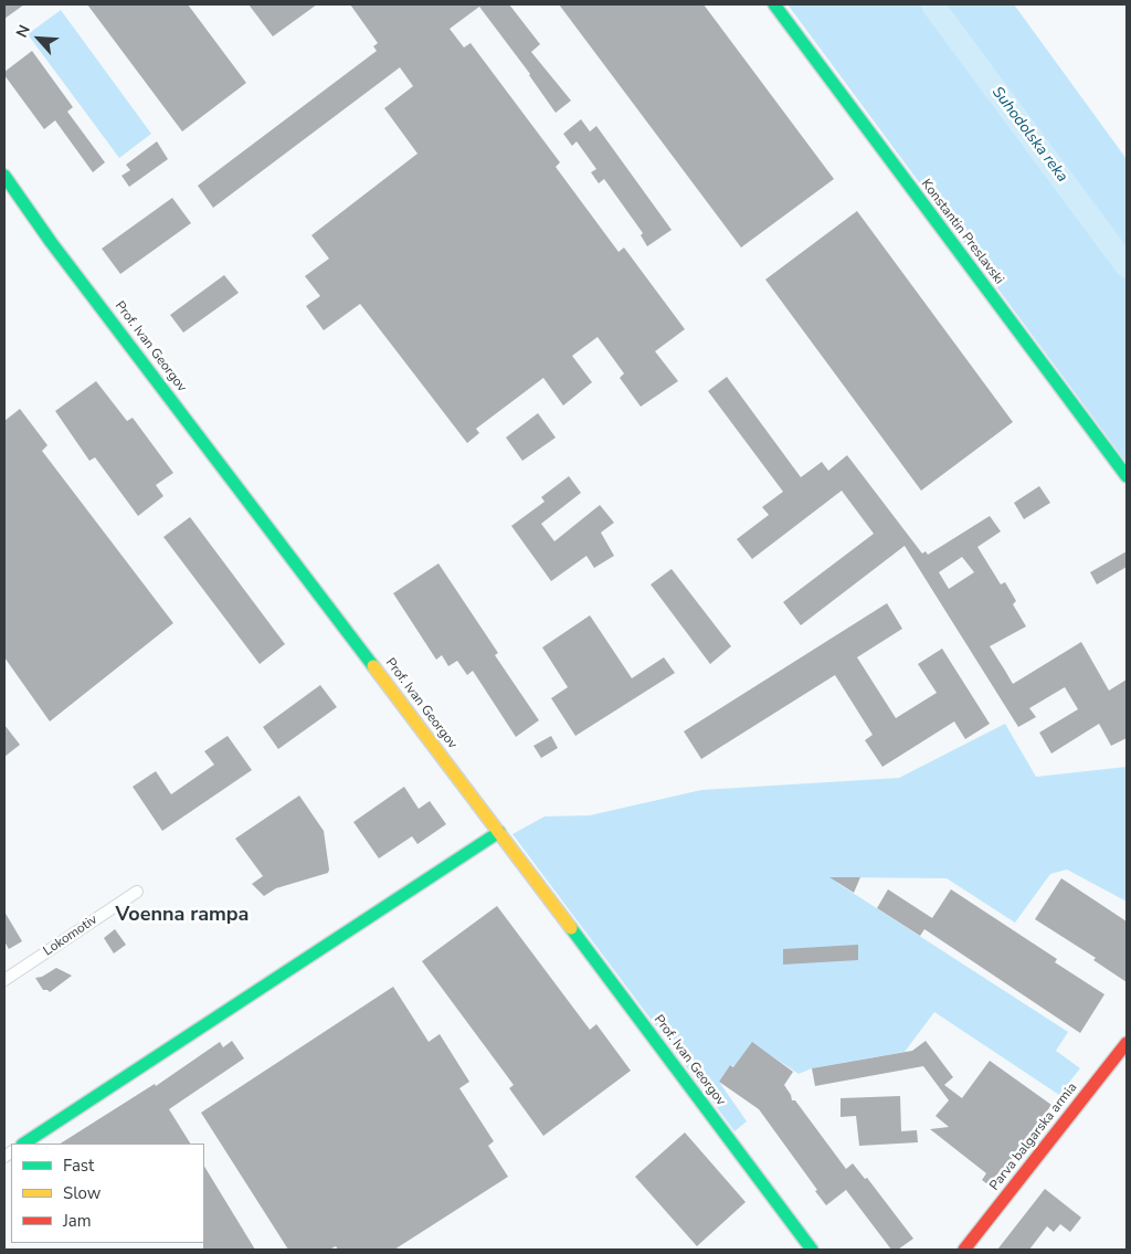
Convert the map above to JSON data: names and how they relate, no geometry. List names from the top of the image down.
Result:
{
  "streets": {
    "street": [
      "Konstantin Preslavski",
      "Prof. Ivan Georgov",
      "Lokomotiv",
      "Parva balgarska armia"
    ]
  },
  "districts": ["Voenna rampa"],
  "water": ["Suhodolska reka"],
  "legend": ["Fast", "Slow", "Jam"],
  "north": "top left"
}
